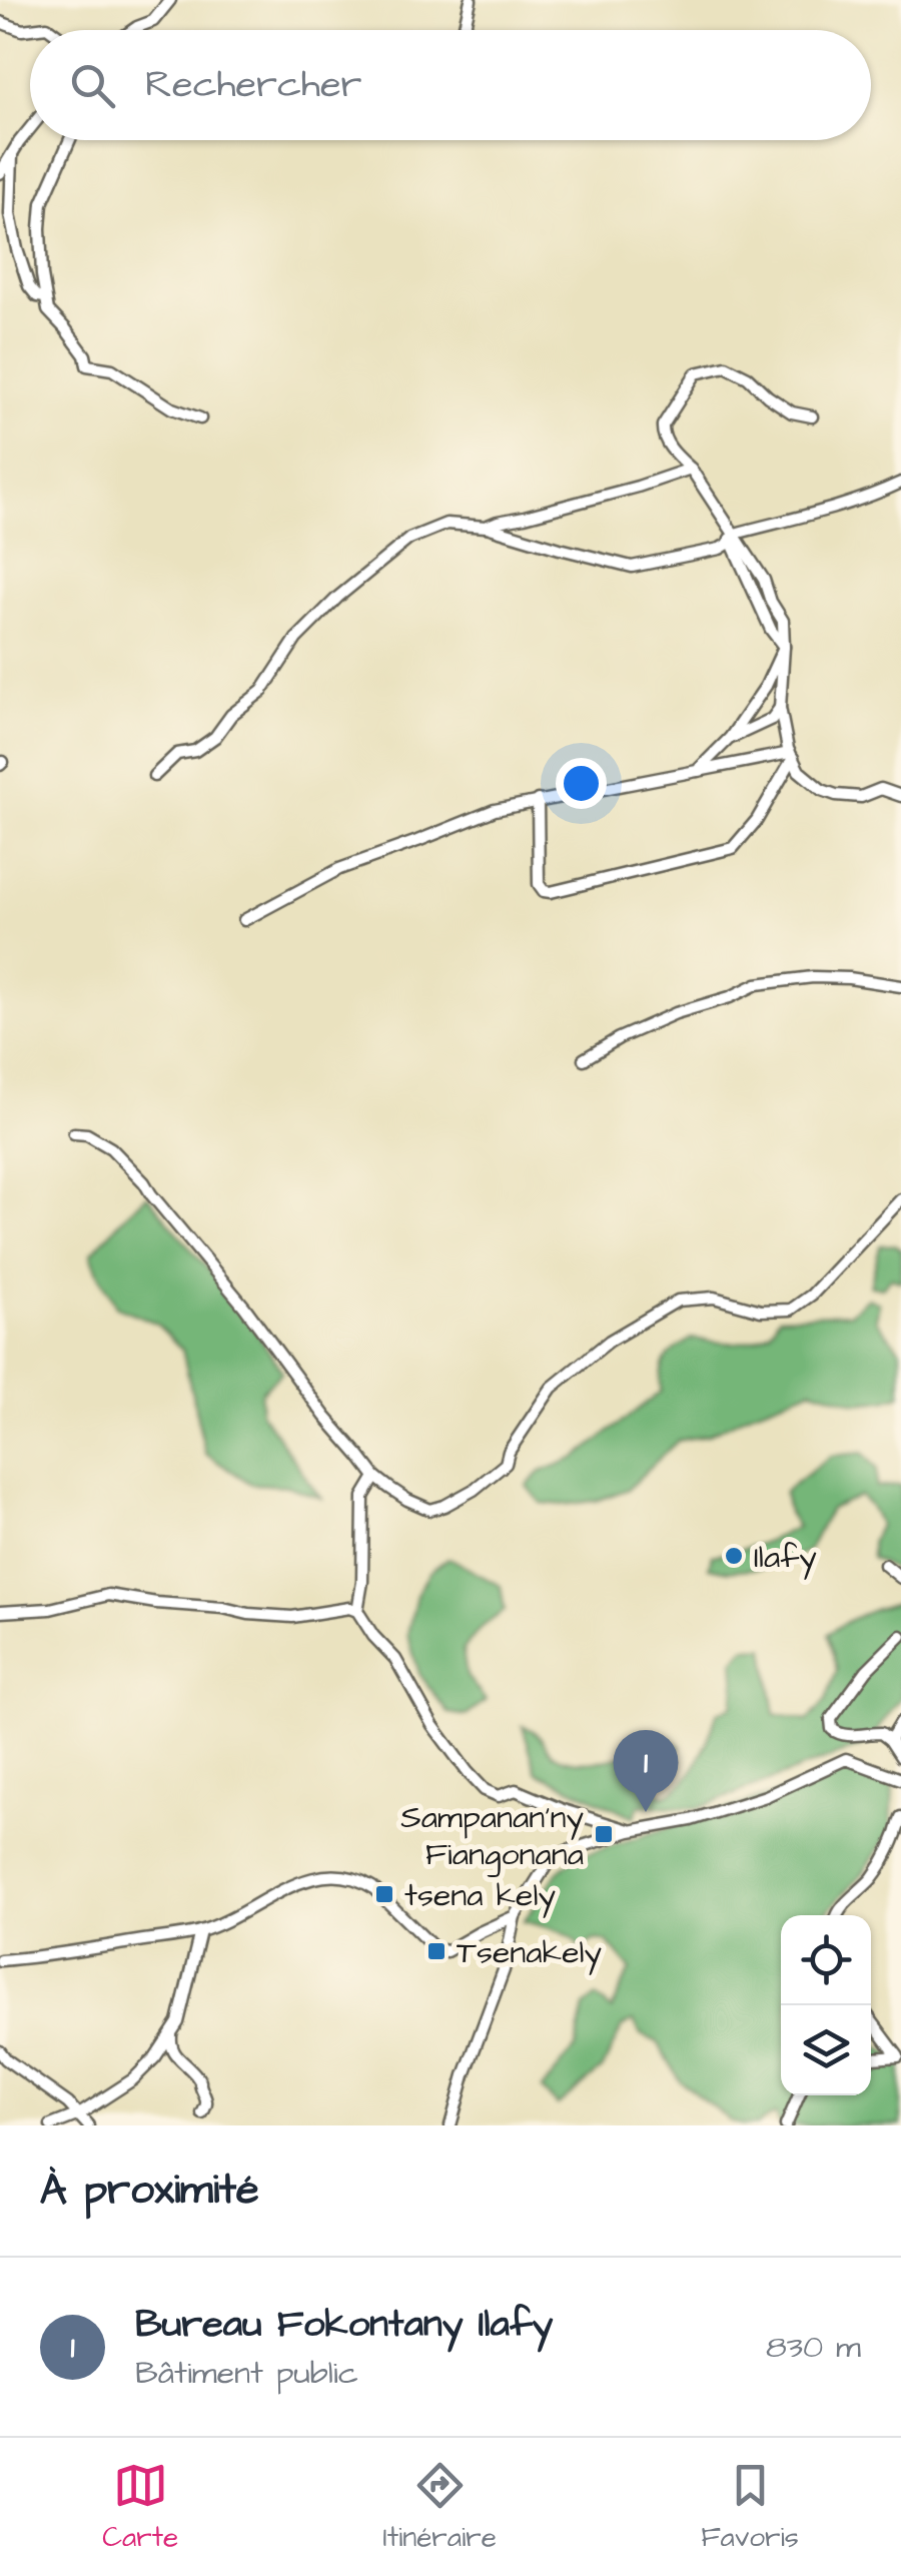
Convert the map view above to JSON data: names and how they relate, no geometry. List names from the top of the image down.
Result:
{
  "places": {
    "other": ["Ilafy"],
    "transit": ["Sampanan'ny Fiangonana", "tsena kely", "Tsenakely"]
  },
  "page": {
    "search": "Rechercher",
    "pins": "1",
    "heading": "À proximité",
    "list": [
      {
        "mark": "1",
        "name": "Bureau Fokontany Ilafy",
        "note": "Bâtiment public",
        "value": "830 m"
      }
    ],
    "nav": ["Carte", "Itinéraire", "Favoris"]
  }
}
